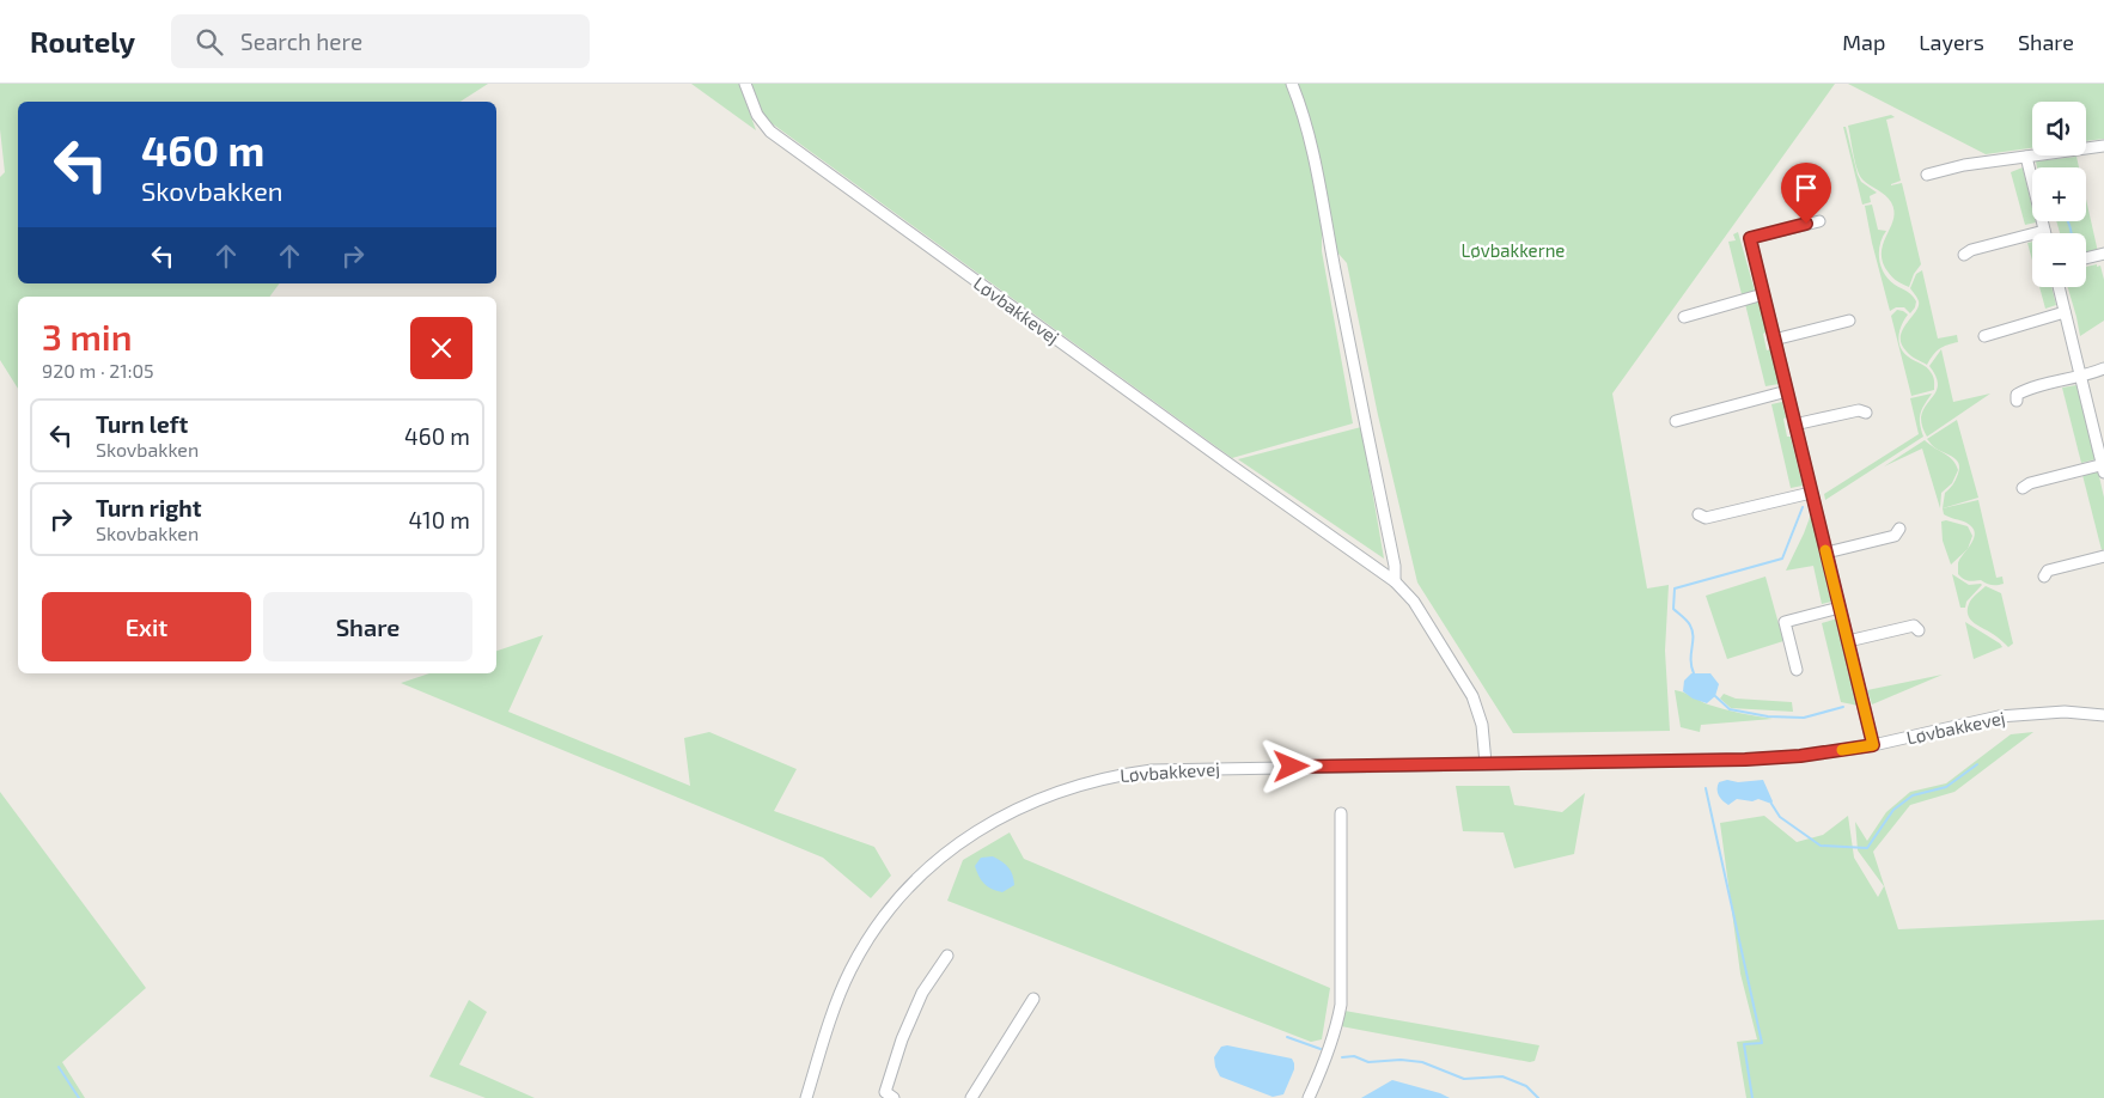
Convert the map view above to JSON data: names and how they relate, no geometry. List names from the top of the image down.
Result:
{
  "streets": {
    "street": ["Løvbakkevej"]
  },
  "parks": ["Løvbakkerne"],
  "page": {
    "header": "Routely",
    "search": "Search here",
    "nav": ["Map", "Layers", "Share"],
    "map_buttons": ["+", "−"],
    "turn": ["460 m", "Skovbakken"],
    "heading": ["3 min", "920 m · 21:05"],
    "list": [
      {
        "name": "Turn left",
        "note": "Skovbakken",
        "value": "460 m"
      },
      {
        "name": "Turn right",
        "note": "Skovbakken",
        "value": "410 m"
      }
    ],
    "buttons": ["Exit", "Share"]
  }
}
